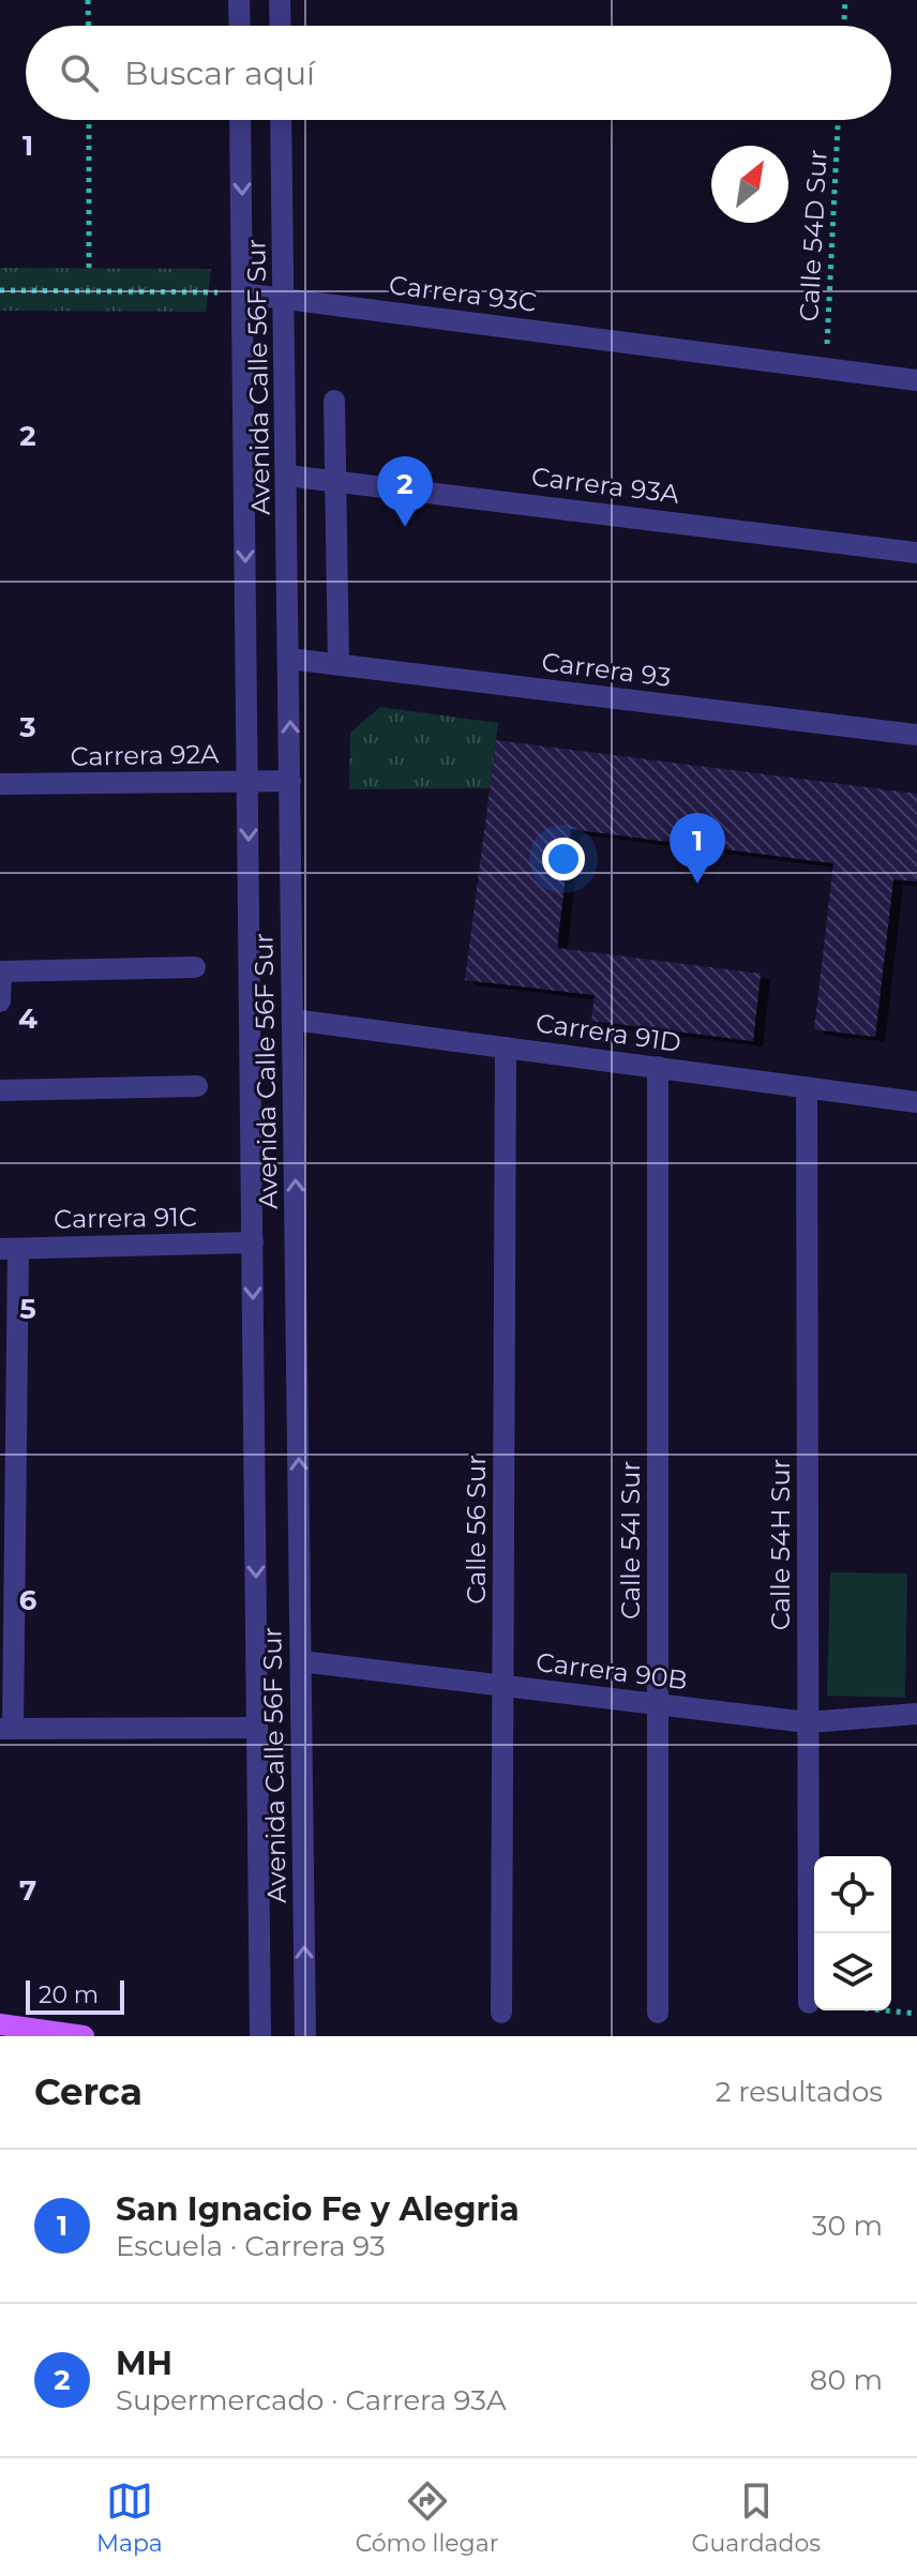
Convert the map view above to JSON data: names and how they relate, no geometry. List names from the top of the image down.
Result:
{
  "streets": {
    "street": [
      "Carrera 93C",
      "Avenida Calle 56F Sur",
      "Carrera 93A",
      "Carrera 93",
      "Carrera 92A",
      "Carrera 91D",
      "Carrera 91C",
      "Calle 56 Sur",
      "Calle 54I Sur",
      "Calle 54H Sur",
      "Carrera 90B"
    ],
    "path": ["Calle 54D Sur"]
  },
  "crossings": [
    ["Calle 54D Sur", "Carrera 93C"],
    ["Carrera 93C", "Avenida Calle 56F Sur"],
    ["Avenida Calle 56F Sur", "Carrera 93A"],
    ["Avenida Calle 56F Sur", "Carrera 93"],
    ["Avenida Calle 56F Sur", "Carrera 92A"],
    ["Avenida Calle 56F Sur", "Carrera 91D"],
    ["Avenida Calle 56F Sur", "Carrera 91C"],
    ["Avenida Calle 56F Sur", "Carrera 90B"],
    ["Carrera 91D", "Calle 56 Sur"],
    ["Carrera 91D", "Calle 54I Sur"],
    ["Carrera 91D", "Calle 54H Sur"],
    ["Calle 56 Sur", "Carrera 90B"],
    ["Calle 54I Sur", "Carrera 90B"],
    ["Calle 54H Sur", "Carrera 90B"]
  ],
  "scale_bar": "20 m",
  "north": "top right",
  "page": {
    "search": "Buscar aquí",
    "pins": ["2", "1"],
    "scale": "20 m",
    "heading": ["Cerca", "2 resultados"],
    "list": [
      {
        "mark": "1",
        "name": "San Ignacio Fe y Alegria",
        "note": "Escuela · Carrera 93",
        "value": "30 m"
      },
      {
        "mark": "2",
        "name": "MH",
        "note": "Supermercado · Carrera 93A",
        "value": "80 m"
      }
    ],
    "nav": ["Mapa", "Cómo llegar", "Guardados"]
  },
  "grid": {
    "rows": [
      "1",
      "2",
      "3",
      "4",
      "5",
      "6",
      "7"
    ]
  }
}
